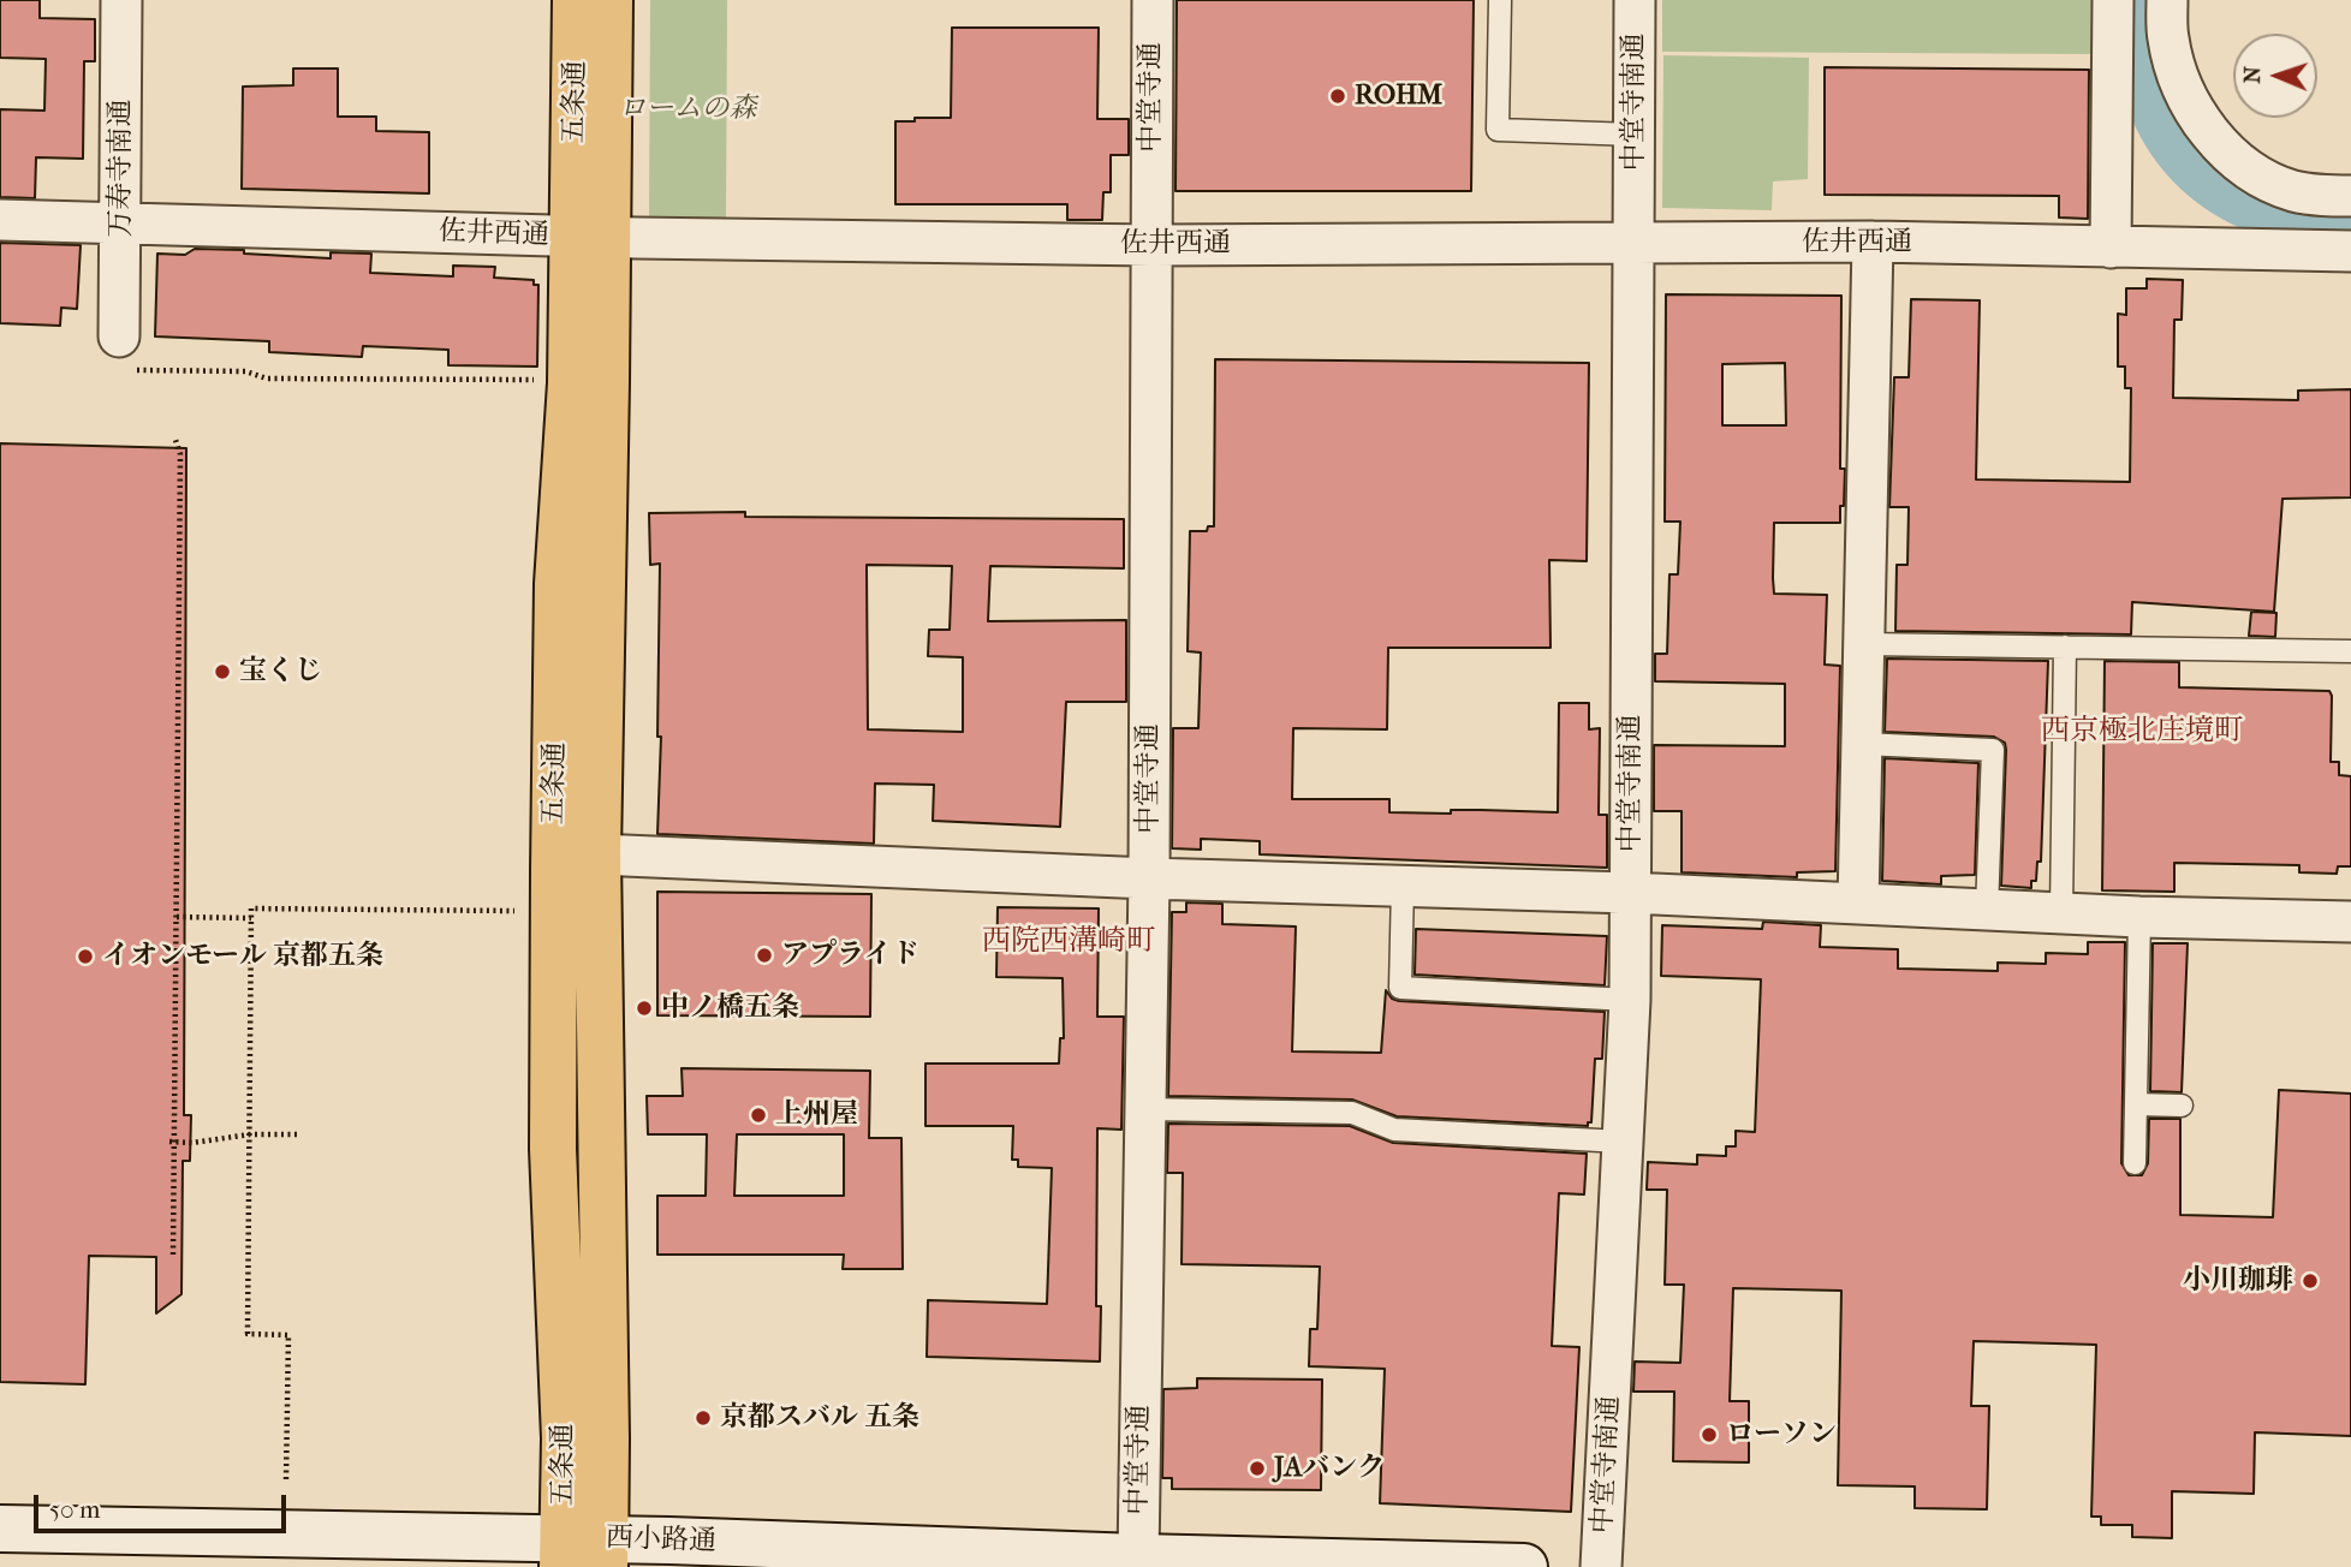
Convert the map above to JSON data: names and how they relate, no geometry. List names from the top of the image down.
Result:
{
  "streets": {
    "highway": ["五条通"],
    "street": [
      "中堂寺通",
      "中堂寺南通",
      "万寿寺南通",
      "佐井西通",
      "西小路通"
    ]
  },
  "crossings": [
    ["中堂寺通", "佐井西通"],
    ["中堂寺通", "西小路通"],
    ["五条通", "佐井西通"],
    ["五条通", "西小路通"],
    ["中堂寺南通", "佐井西通"],
    ["万寿寺南通", "佐井西通"]
  ],
  "districts": ["西京極北庄境町", "西院西溝崎町"],
  "parks": ["ロームの森"],
  "places": [
    "ROHM",
    "宝くじ",
    "アプライド",
    "イオンモール 京都五条",
    "中ノ橋五条",
    "上州屋",
    "小川珈琲",
    "京都スバル 五条",
    "ローソン",
    "JAバンク"
  ],
  "scale_bar": "50 m",
  "north": "left"
}
